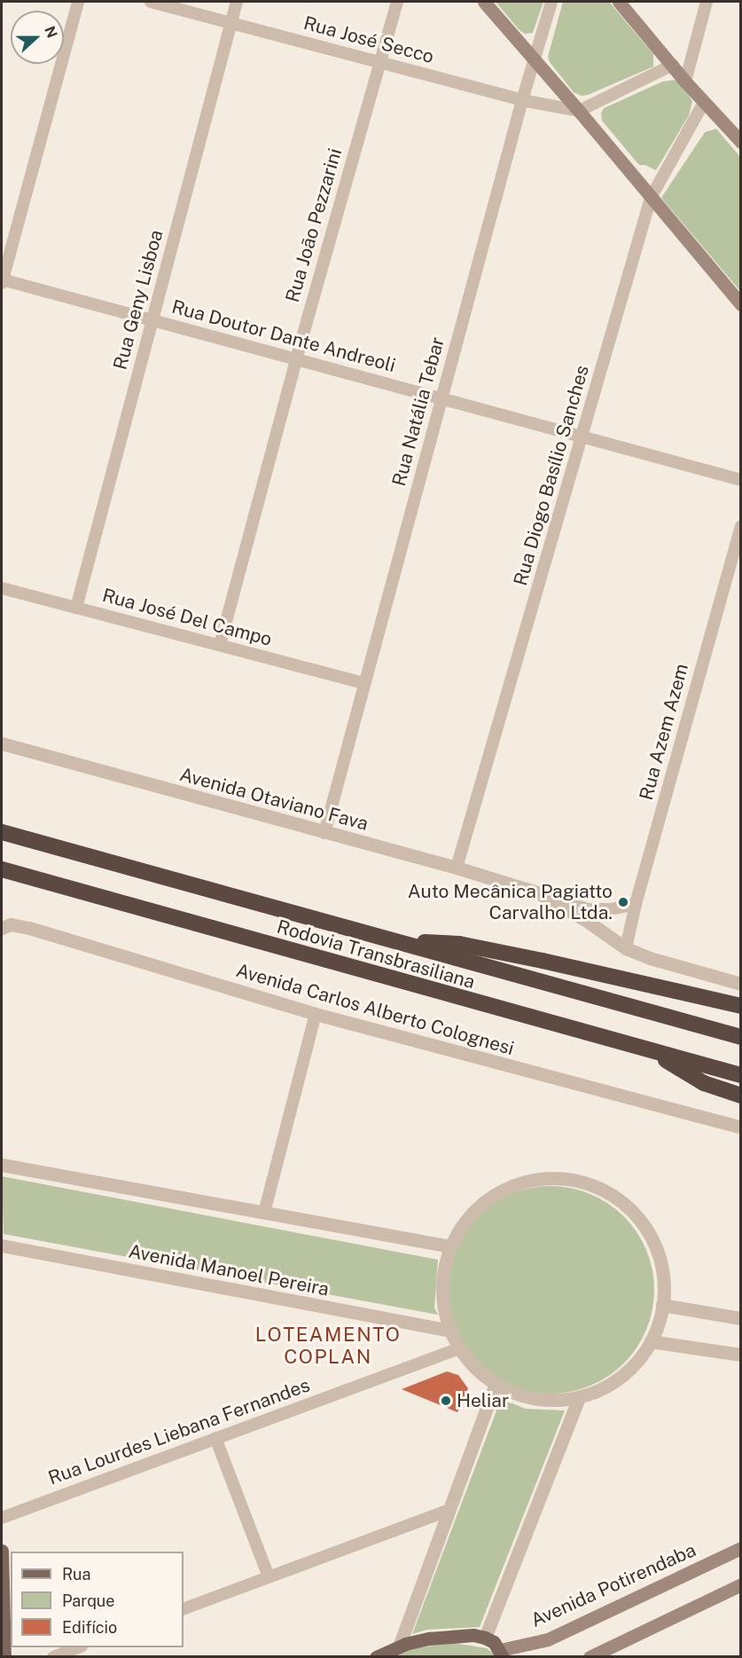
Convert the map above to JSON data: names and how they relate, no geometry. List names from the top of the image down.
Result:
{
  "streets": {
    "highway": ["Rodovia Transbrasiliana"],
    "main road": ["Avenida Potirendaba"],
    "street": [
      "Rua José Secco",
      "Rua João Pezzarini",
      "Rua Geny Lisboa",
      "Rua Doutor Dante Andreoli",
      "Rua Natália Tebar",
      "Rua Diogo Basílio Sanches",
      "Rua José Del Campo",
      "Rua Azem Azem",
      "Avenida Otaviano Fava",
      "Avenida Carlos Alberto Colognesi",
      "Avenida Manoel Pereira",
      "Rua Lourdes Liebana Fernandes"
    ]
  },
  "crossings": [
    ["Rua José Secco", "Rua João Pezzarini"],
    ["Rua José Secco", "Rua Geny Lisboa"],
    ["Rua José Secco", "Rua Natália Tebar"],
    ["Rua João Pezzarini", "Rua Doutor Dante Andreoli"],
    ["Rua João Pezzarini", "Rua José Del Campo"],
    ["Rua Geny Lisboa", "Rua Doutor Dante Andreoli"],
    ["Rua Geny Lisboa", "Rua José Del Campo"],
    ["Rua Doutor Dante Andreoli", "Rua Natália Tebar"],
    ["Rua Doutor Dante Andreoli", "Rua Diogo Basílio Sanches"],
    ["Rua Natália Tebar", "Rua José Del Campo"],
    ["Rua Natália Tebar", "Avenida Otaviano Fava"],
    ["Rua Diogo Basílio Sanches", "Avenida Otaviano Fava"],
    ["Rua Azem Azem", "Avenida Otaviano Fava"]
  ],
  "districts": ["LOTEAMENTO COPLAN"],
  "places": ["Auto Mecânica Pagiatto Carvalho Ltda.", "Heliar"],
  "legend": ["Rua", "Parque", "Edifício"],
  "north": "right"
}
